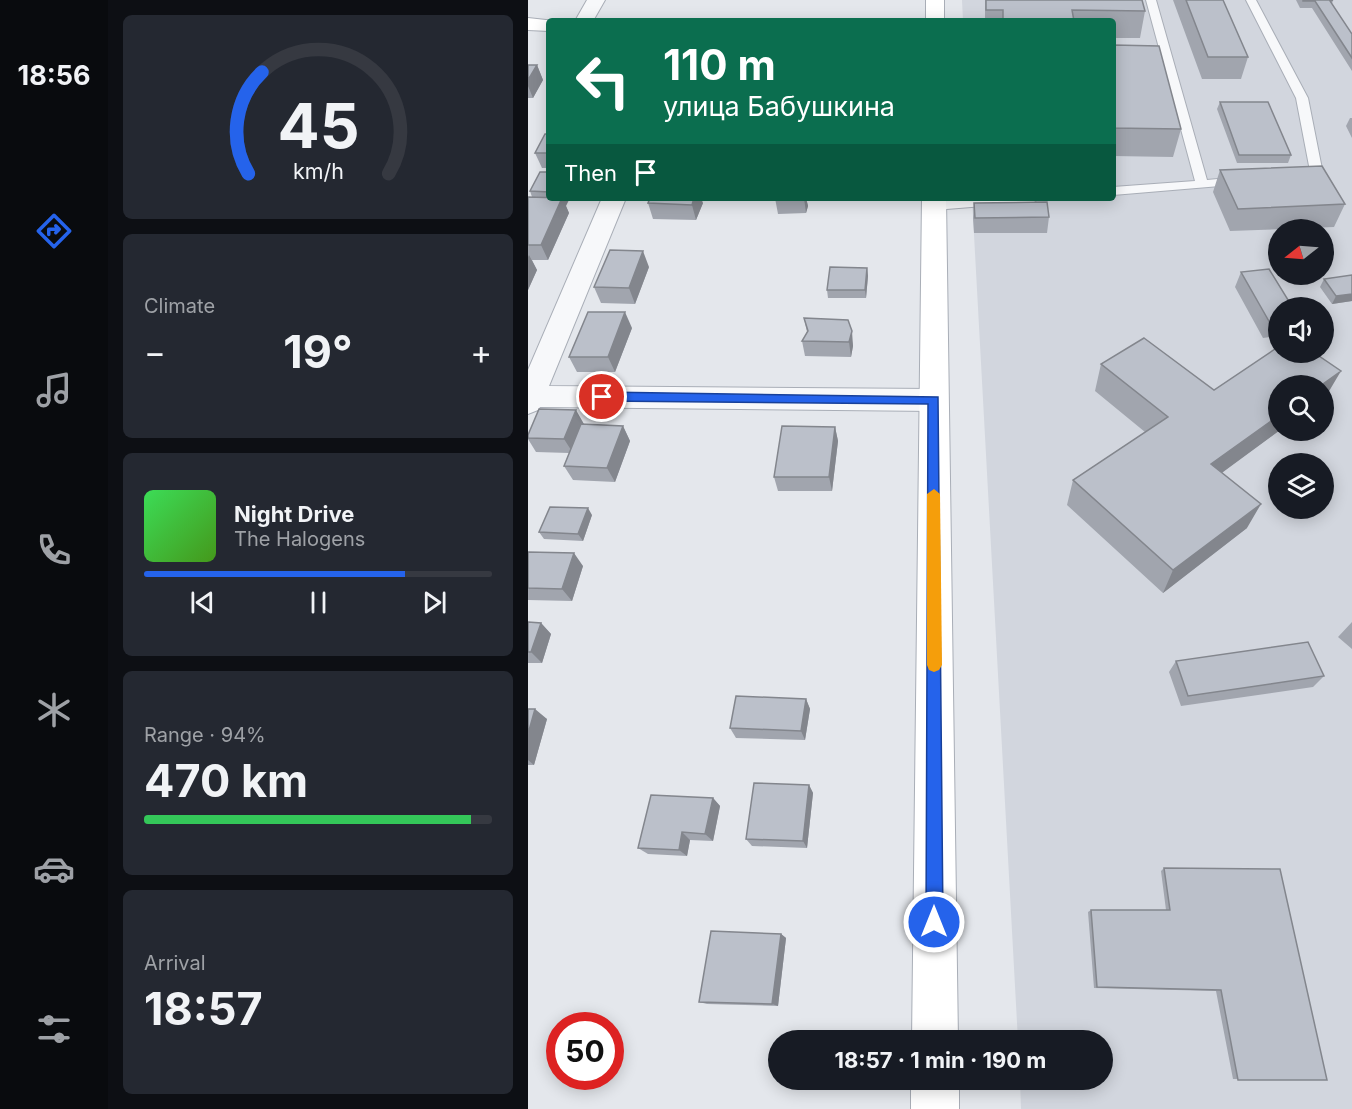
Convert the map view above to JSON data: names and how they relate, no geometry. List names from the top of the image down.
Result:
{
  "north": "left",
  "page": {
    "tabs": "18:56",
    "turn": ["110 m", "улица Бабушкина"],
    "then": "Then",
    "tile": [
      "Climate",
      ["Range · 94%", "470 km"],
      ["Arrival", "18:57"]
    ],
    "heat": ["−", "19°", "+"],
    "song": ["Night Drive", "The Halogens"],
    "limit": "50",
    "trip": "18:57 · 1 min · 190 m",
    "gauge": ["45", "km/h"]
  }
}
